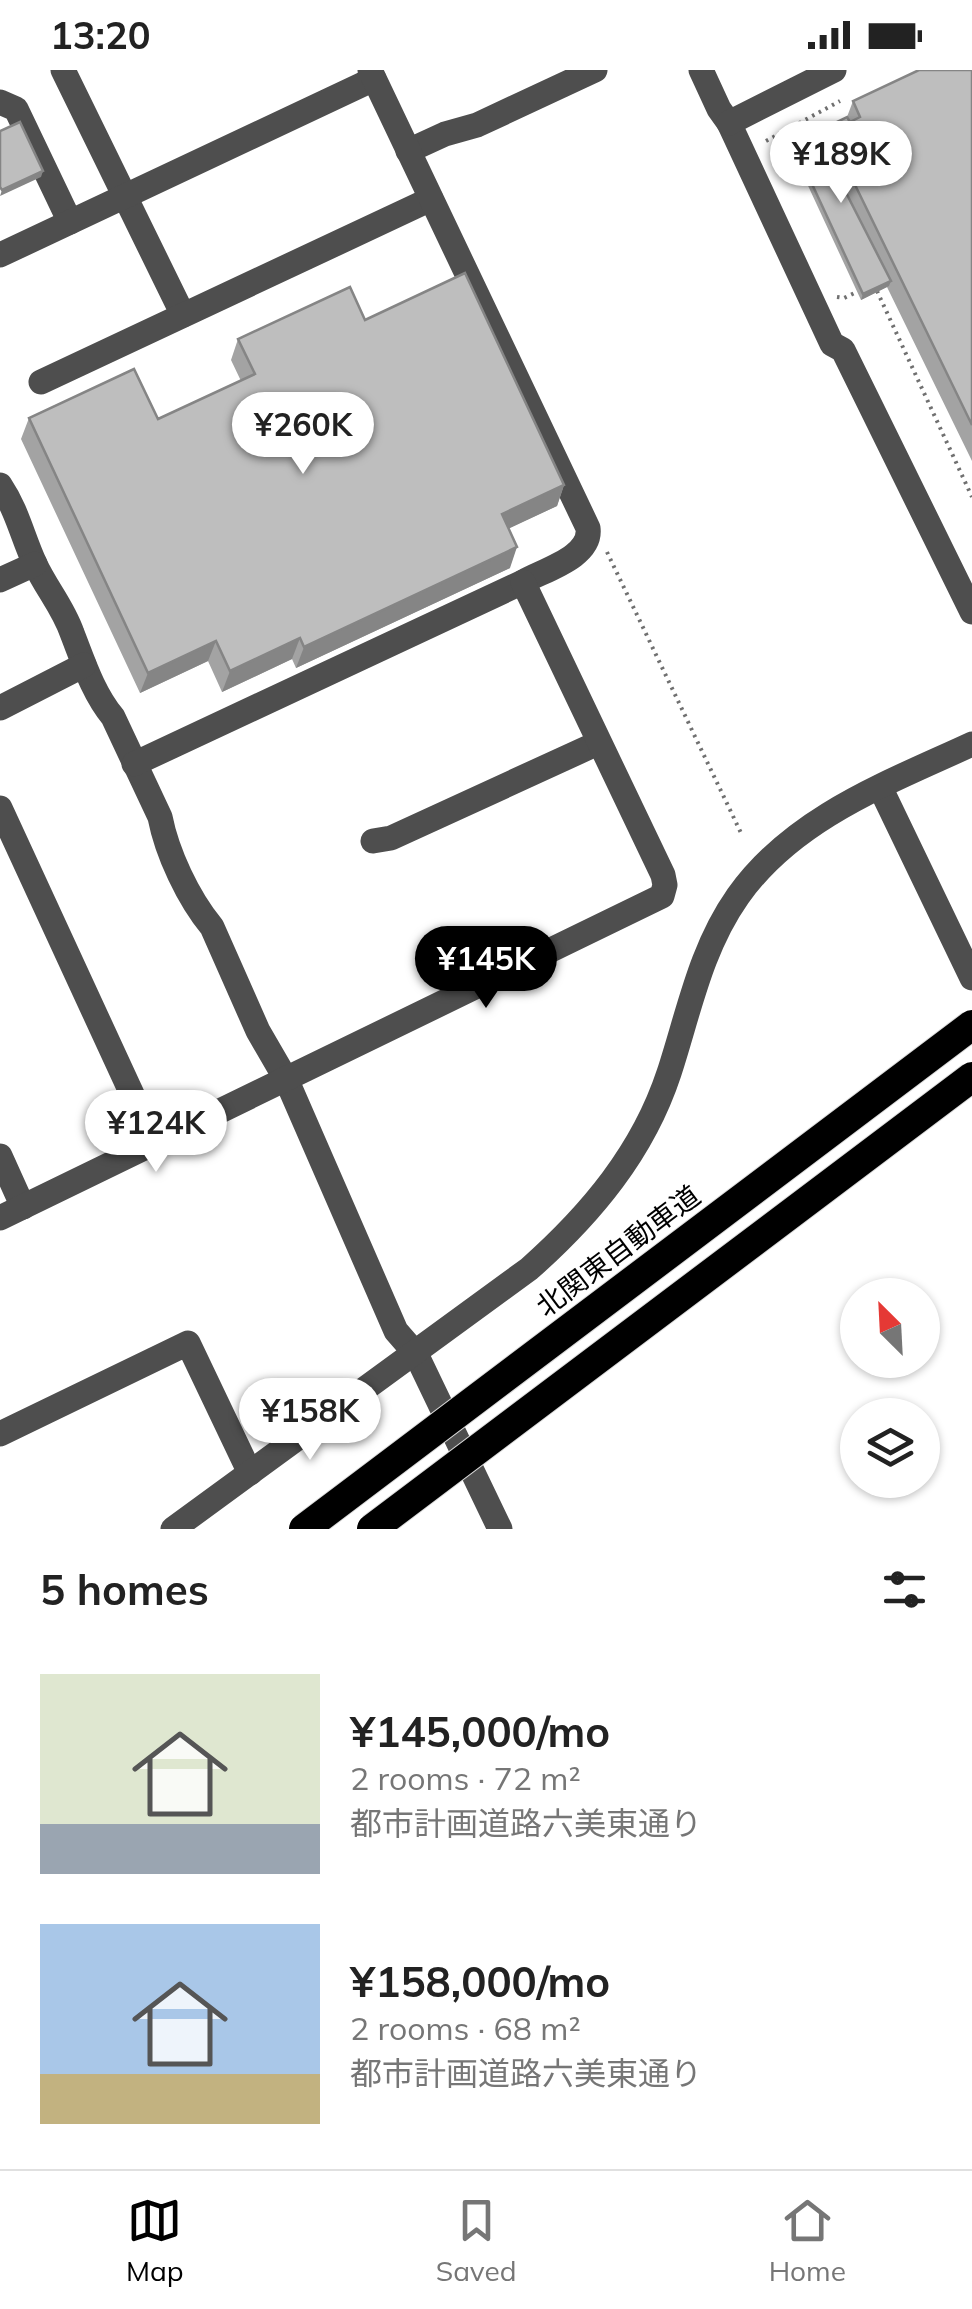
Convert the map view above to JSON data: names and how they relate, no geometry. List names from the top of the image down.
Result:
{
  "streets": {
    "highway": ["北関東自動車道"]
  },
  "north": "top left",
  "page": {
    "status": "13:20",
    "price": [
      "¥189K",
      "¥260K",
      "¥145K",
      "¥124K",
      "¥158K"
    ],
    "heading": "5 homes",
    "list": [
      {
        "name": "¥145,000/mo",
        "note": "2 rooms · 72 m² · 都市計画道路六美東通り"
      },
      {
        "name": "¥158,000/mo",
        "note": "2 rooms · 68 m² · 都市計画道路六美東通り"
      }
    ],
    "tabs": ["Map", "Saved", "Home"]
  }
}
